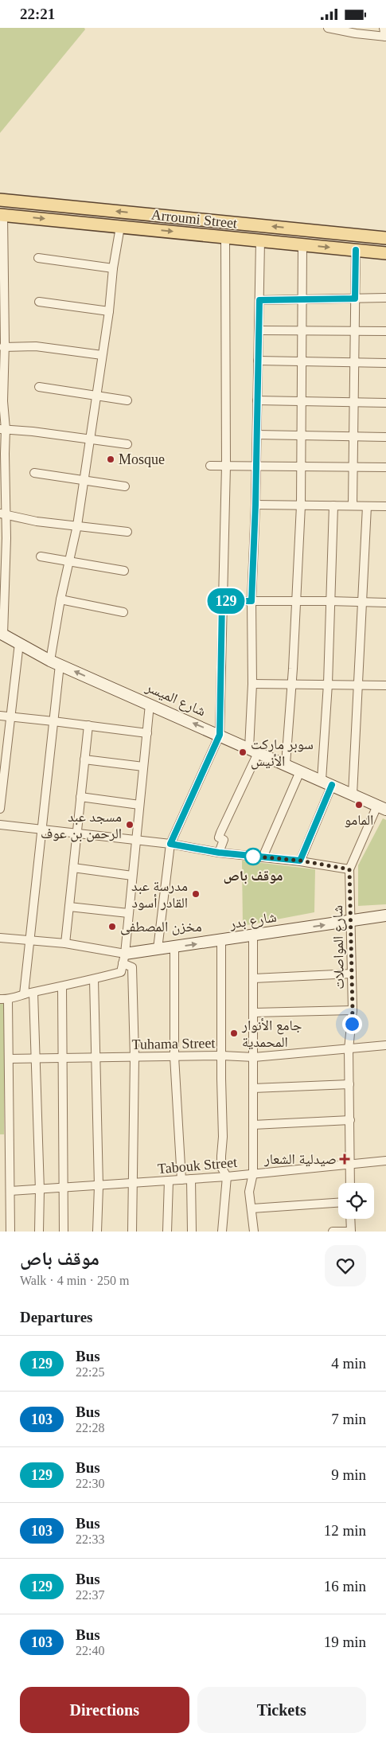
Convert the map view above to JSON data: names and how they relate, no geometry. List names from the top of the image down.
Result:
{
  "streets": {
    "main road": ["Arroumi Street", "شارع الميسر", "شارع بدر"],
    "street": ["شارع المواصلات", "Tuhama Street", "Tabouk Street"]
  },
  "crossings": [
    ["شارع الميسر", "شارع المواصلات"],
    ["شارع بدر", "شارع المواصلات"],
    ["شارع المواصلات", "Tuhama Street"],
    ["شارع المواصلات", "Tabouk Street"]
  ],
  "one_way": ["شارع الميسر", "شارع بدر"],
  "places": {
    "other": [
      "Mosque",
      "سوبر ماركت الأنيس",
      "المامو",
      "مسجد عبد الرحمن بن عوف",
      "موقف باص",
      "مدرسة عبد القادر أسود",
      "مخزن المصطفى",
      "جامع الأنوار المحمدية"
    ],
    "health": ["صيدلية الشعار"]
  },
  "lines": ["bus line 129"],
  "page": {
    "status": "22:21",
    "on_map": "129",
    "heading": [
      ["موقف باص", "Walk · 4 min · 250 m"],
      "Departures"
    ],
    "list": [
      {
        "mark": "129",
        "name": "Bus",
        "note": "22:25",
        "value": "4 min"
      },
      {
        "mark": "103",
        "name": "Bus",
        "note": "22:28",
        "value": "7 min"
      },
      {
        "mark": "129",
        "name": "Bus",
        "note": "22:30",
        "value": "9 min"
      },
      {
        "mark": "103",
        "name": "Bus",
        "note": "22:33",
        "value": "12 min"
      },
      {
        "mark": "129",
        "name": "Bus",
        "note": "22:37",
        "value": "16 min"
      },
      {
        "mark": "103",
        "name": "Bus",
        "note": "22:40",
        "value": "19 min"
      }
    ],
    "buttons": ["Directions", "Tickets"]
  }
}
